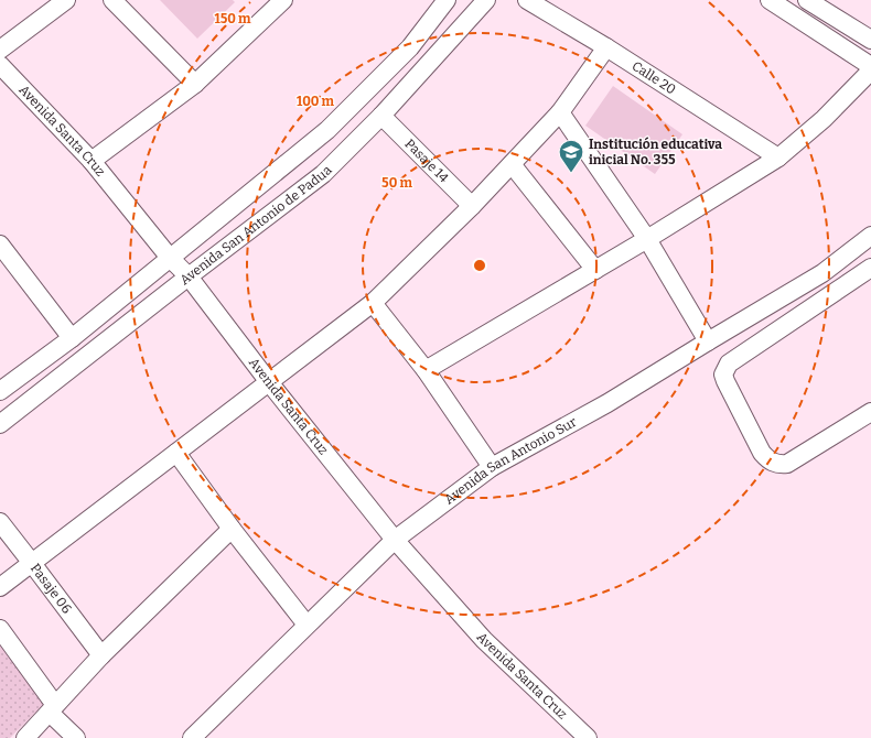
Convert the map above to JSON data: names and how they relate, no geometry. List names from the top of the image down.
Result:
{
  "streets": {
    "street": [
      "Calle 20",
      "Avenida Santa Cruz",
      "Pasaje 14",
      "Avenida San Antonio de Padua",
      "Avenida San Antonio Sur",
      "Pasaje 06"
    ]
  },
  "crossings": [
    ["Avenida Santa Cruz", "Avenida San Antonio de Padua"],
    ["Avenida Santa Cruz", "Avenida San Antonio Sur"],
    ["Pasaje 14", "Avenida San Antonio de Padua"]
  ],
  "places": {
    "school or university": ["Institución educativa inicial No. 355"]
  },
  "rings": ["150 m", "100 m", "50 m"]
}
